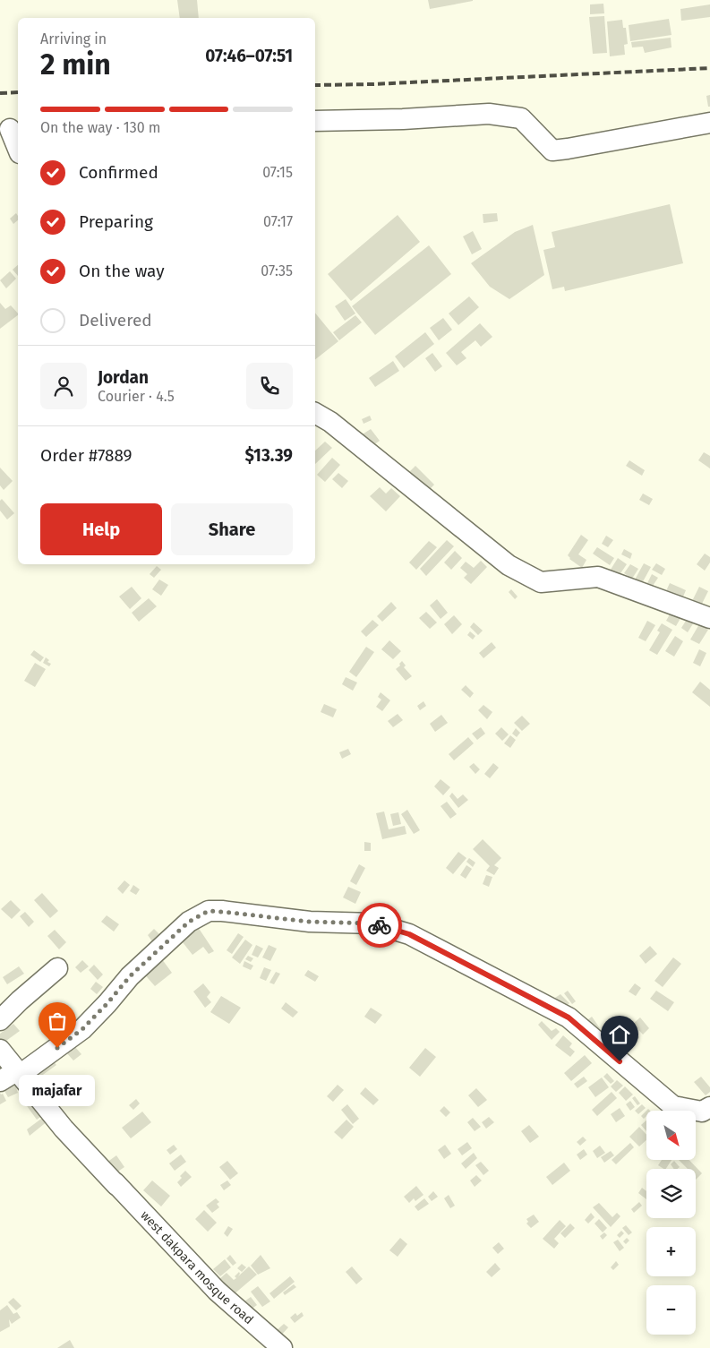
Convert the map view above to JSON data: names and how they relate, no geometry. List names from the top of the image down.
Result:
{
  "streets": {
    "street": ["west dakpara mosque road"]
  },
  "places": ["majafar"],
  "north": "bottom right",
  "page": {
    "heading": ["2 min", "Arriving in", "07:46–07:51"],
    "panel": [
      "Jordan",
      "Courier · 4.5",
      "Order #7889",
      "$13.39"
    ],
    "bar": "On the way · 130 m",
    "list": [
      ["Confirmed", "07:15"],
      ["Preparing", "07:17"],
      ["On the way", "07:35"],
      "Delivered"
    ],
    "buttons": ["Help", "Share"],
    "bubble": "majafar",
    "map_buttons": ["+", "−"]
  }
}
